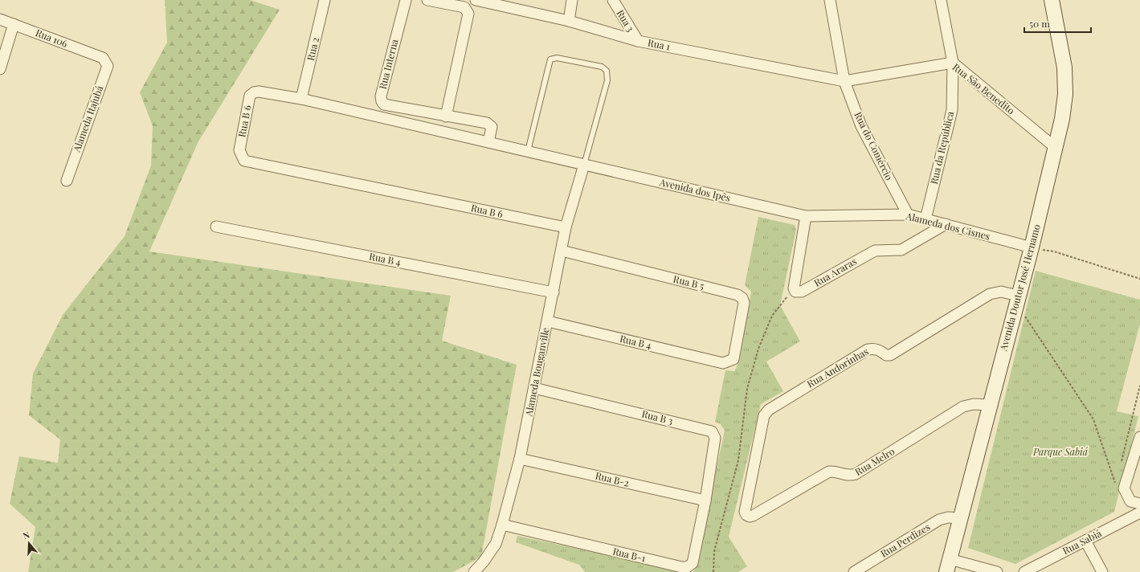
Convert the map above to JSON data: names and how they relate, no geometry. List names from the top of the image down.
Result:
{
  "streets": {
    "street": [
      "Rua 3",
      "Rua 106",
      "Rua 1",
      "Rua 2",
      "Rua Interna",
      "Rua São Benedito",
      "Alameda Itajubá",
      "Rua B 6",
      "Rua do Comércio",
      "Rua da República",
      "Avenida dos Ipês",
      "Alameda dos Cisnes",
      "Rua B 4",
      "Rua Araras",
      "Rua B 5",
      "Avenida Doutor José Hernamo",
      "Rua Andorinhas",
      "Alameda Bouganville",
      "Rua B 3",
      "Rua Melro",
      "Rua B-2",
      "Rua Perdizes",
      "Rua Sabiá",
      "Rua B-1"
    ]
  },
  "crossings": [
    ["Rua 3", "Rua 1"],
    ["Rua 106", "Alameda Itajubá"],
    ["Rua 1", "Rua São Benedito"],
    ["Rua 1", "Rua do Comércio"],
    ["Rua 2", "Rua B 6"],
    ["Rua Interna", "Rua B 6"],
    ["Rua São Benedito", "Rua do Comércio"],
    ["Rua São Benedito", "Rua da República"],
    ["Rua São Benedito", "Avenida Doutor José Hernamo"],
    ["Rua B 6", "Avenida dos Ipês"],
    ["Rua B 6", "Alameda Bouganville"],
    ["Rua do Comércio", "Alameda dos Cisnes"],
    ["Rua da República", "Alameda dos Cisnes"],
    ["Avenida dos Ipês", "Alameda dos Cisnes"],
    ["Avenida dos Ipês", "Alameda Bouganville"],
    ["Alameda dos Cisnes", "Rua Araras"],
    ["Alameda dos Cisnes", "Avenida Doutor José Hernamo"],
    ["Rua B 4", "Rua B 5"],
    ["Rua B 4", "Alameda Bouganville"],
    ["Rua B 5", "Alameda Bouganville"],
    ["Avenida Doutor José Hernamo", "Rua Andorinhas"],
    ["Avenida Doutor José Hernamo", "Rua Melro"],
    ["Avenida Doutor José Hernamo", "Rua Perdizes"],
    ["Rua Andorinhas", "Rua Melro"],
    ["Alameda Bouganville", "Rua B 3"],
    ["Alameda Bouganville", "Rua B-2"],
    ["Alameda Bouganville", "Rua B-1"],
    ["Rua B 3", "Rua B-2"],
    ["Rua B 3", "Rua B-1"],
    ["Rua B-2", "Rua B-1"]
  ],
  "parks": ["Parque Sabiá"],
  "scale_bar": "50 m",
  "north": "top"
}
